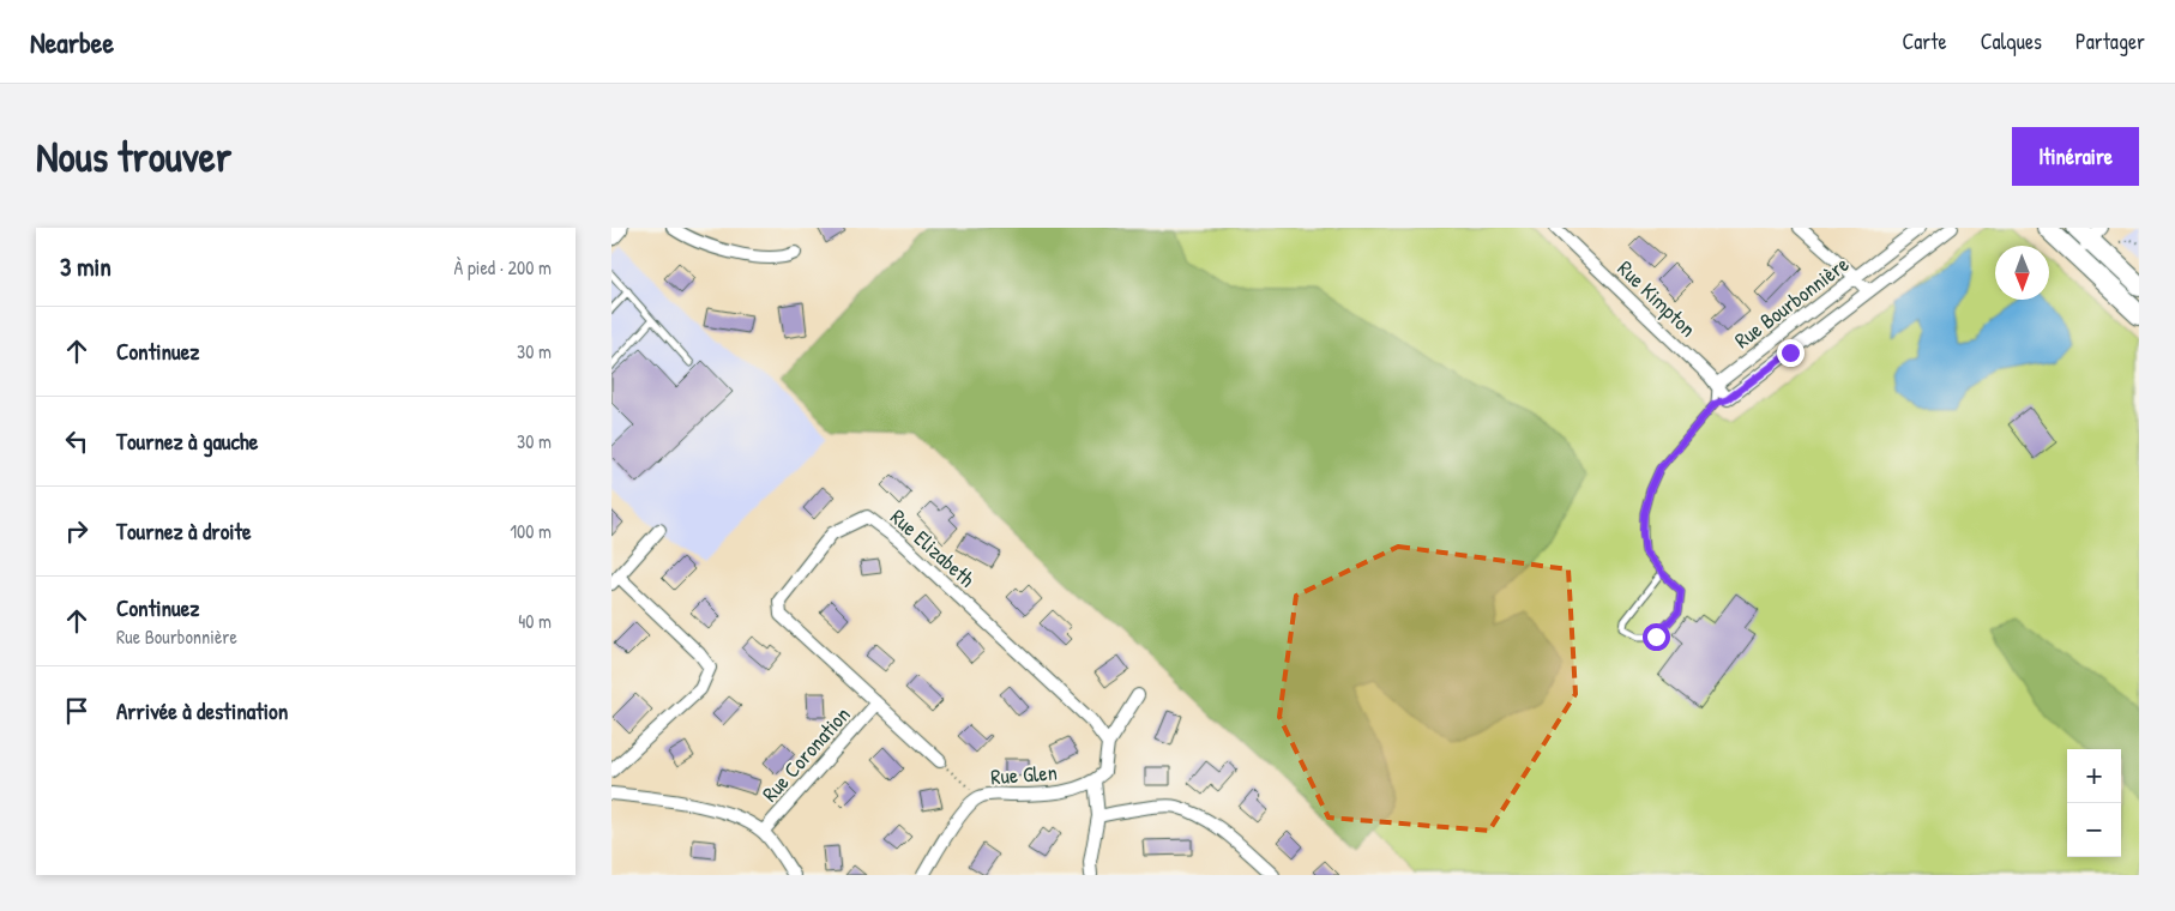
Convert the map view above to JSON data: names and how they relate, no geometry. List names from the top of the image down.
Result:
{
  "streets": {
    "street": [
      "Rue Kimpton",
      "Rue Bourbonnière",
      "Rue Elizabeth",
      "Rue Coronation",
      "Rue Glen"
    ]
  },
  "crossings": [
    ["Rue Kimpton", "Rue Bourbonnière"],
    ["Rue Elizabeth", "Rue Coronation"]
  ],
  "north": "bottom",
  "page": {
    "header": "Nearbee",
    "nav": ["Carte", "Calques", "Partager"],
    "buttons": "Itinéraire",
    "title": "Nous trouver",
    "heading": ["3 min", "À pied · 200 m"],
    "list": [
      ["Continuez", "30 m"],
      ["Tournez à gauche", "30 m"],
      ["Tournez à droite", "100 m"],
      ["Continuez", "Rue Bourbonnière", "40 m"],
      "Arrivée à destination"
    ],
    "map_buttons": ["+", "−"]
  }
}
